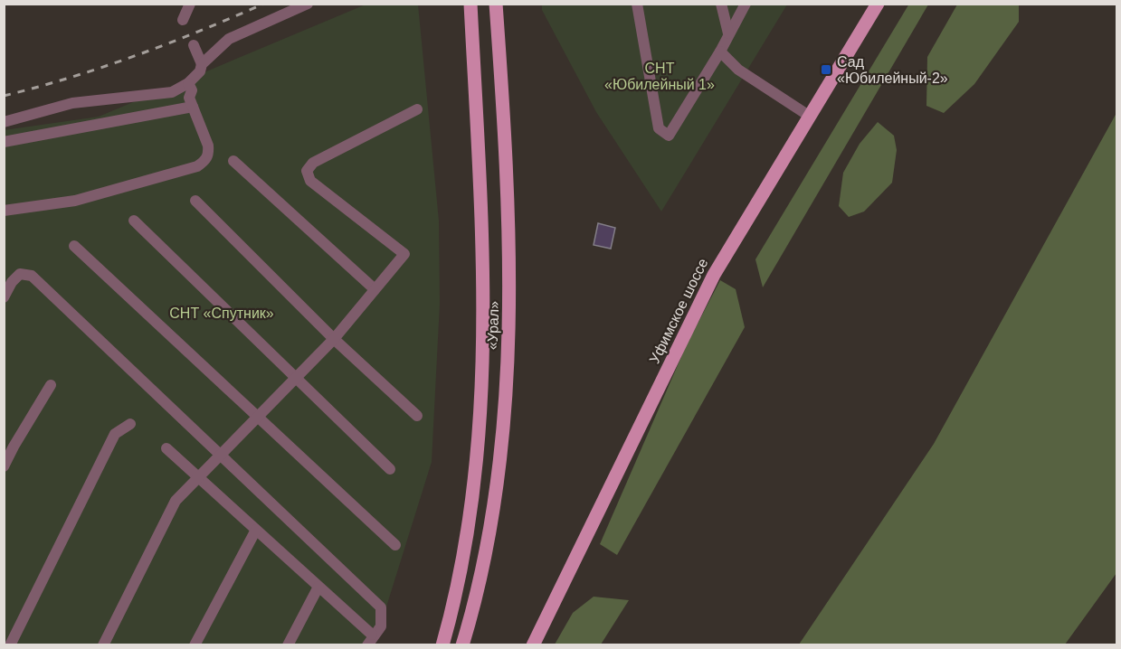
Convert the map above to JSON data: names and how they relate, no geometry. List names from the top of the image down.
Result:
{
  "streets": {
    "main road": ["Уфимское шоссе", "«Урал»"]
  },
  "parks": ["СНТ «Юбилейный 1»", "СНТ «Спутник»"],
  "places": {
    "transit": ["Сад «Юбилейный-2»"]
  }
}
